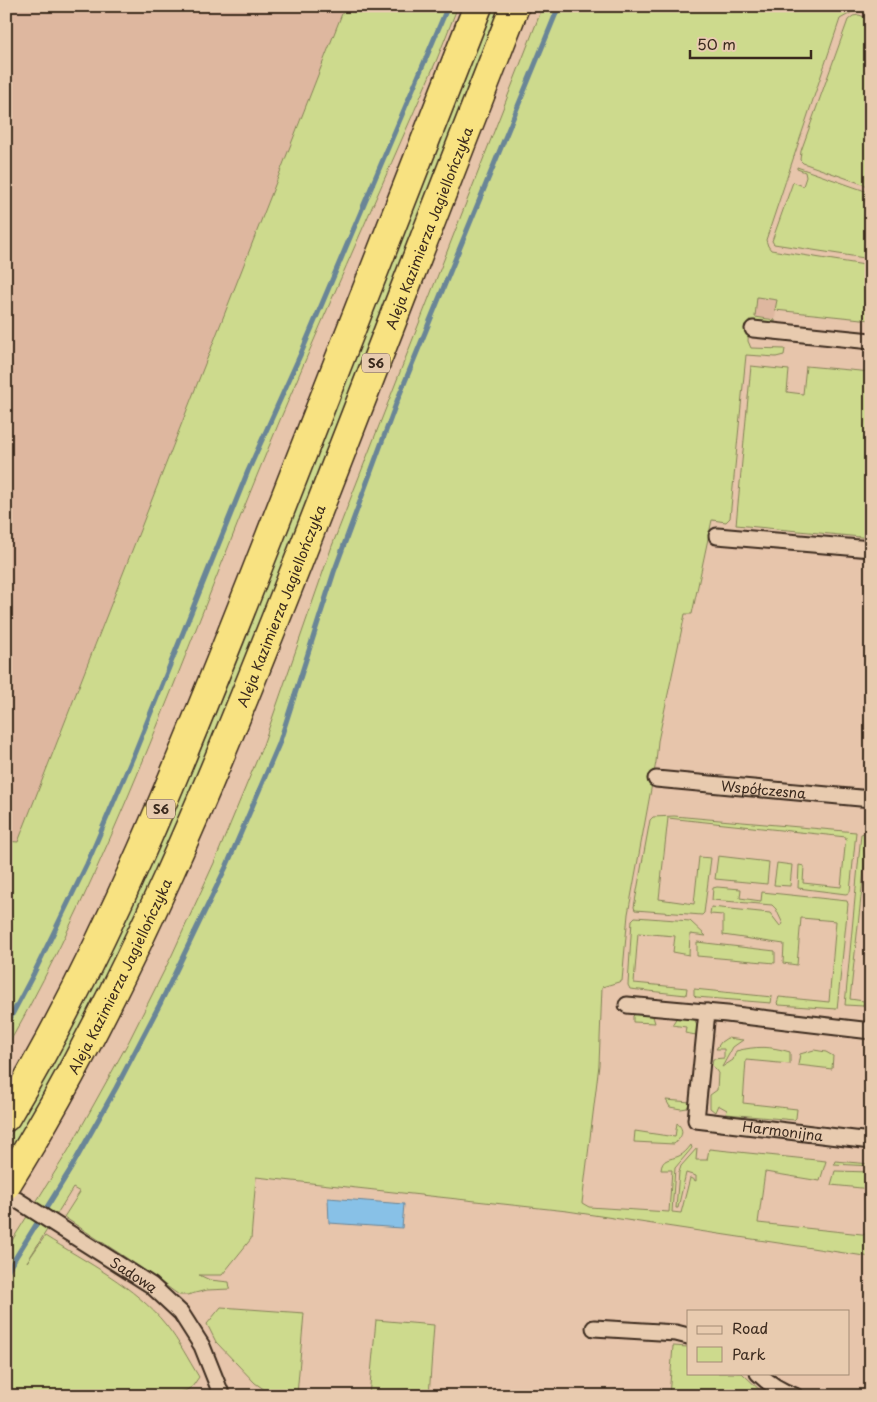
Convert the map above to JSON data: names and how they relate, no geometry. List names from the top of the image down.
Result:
{
  "streets": {
    "highway": ["Aleja Kazimierza Jagiellończyka", "S6"],
    "street": ["Współczesna", "Harmonijna", "Sadowa"]
  },
  "legend": ["Road", "Park"],
  "scale_bar": "50 m"
}
